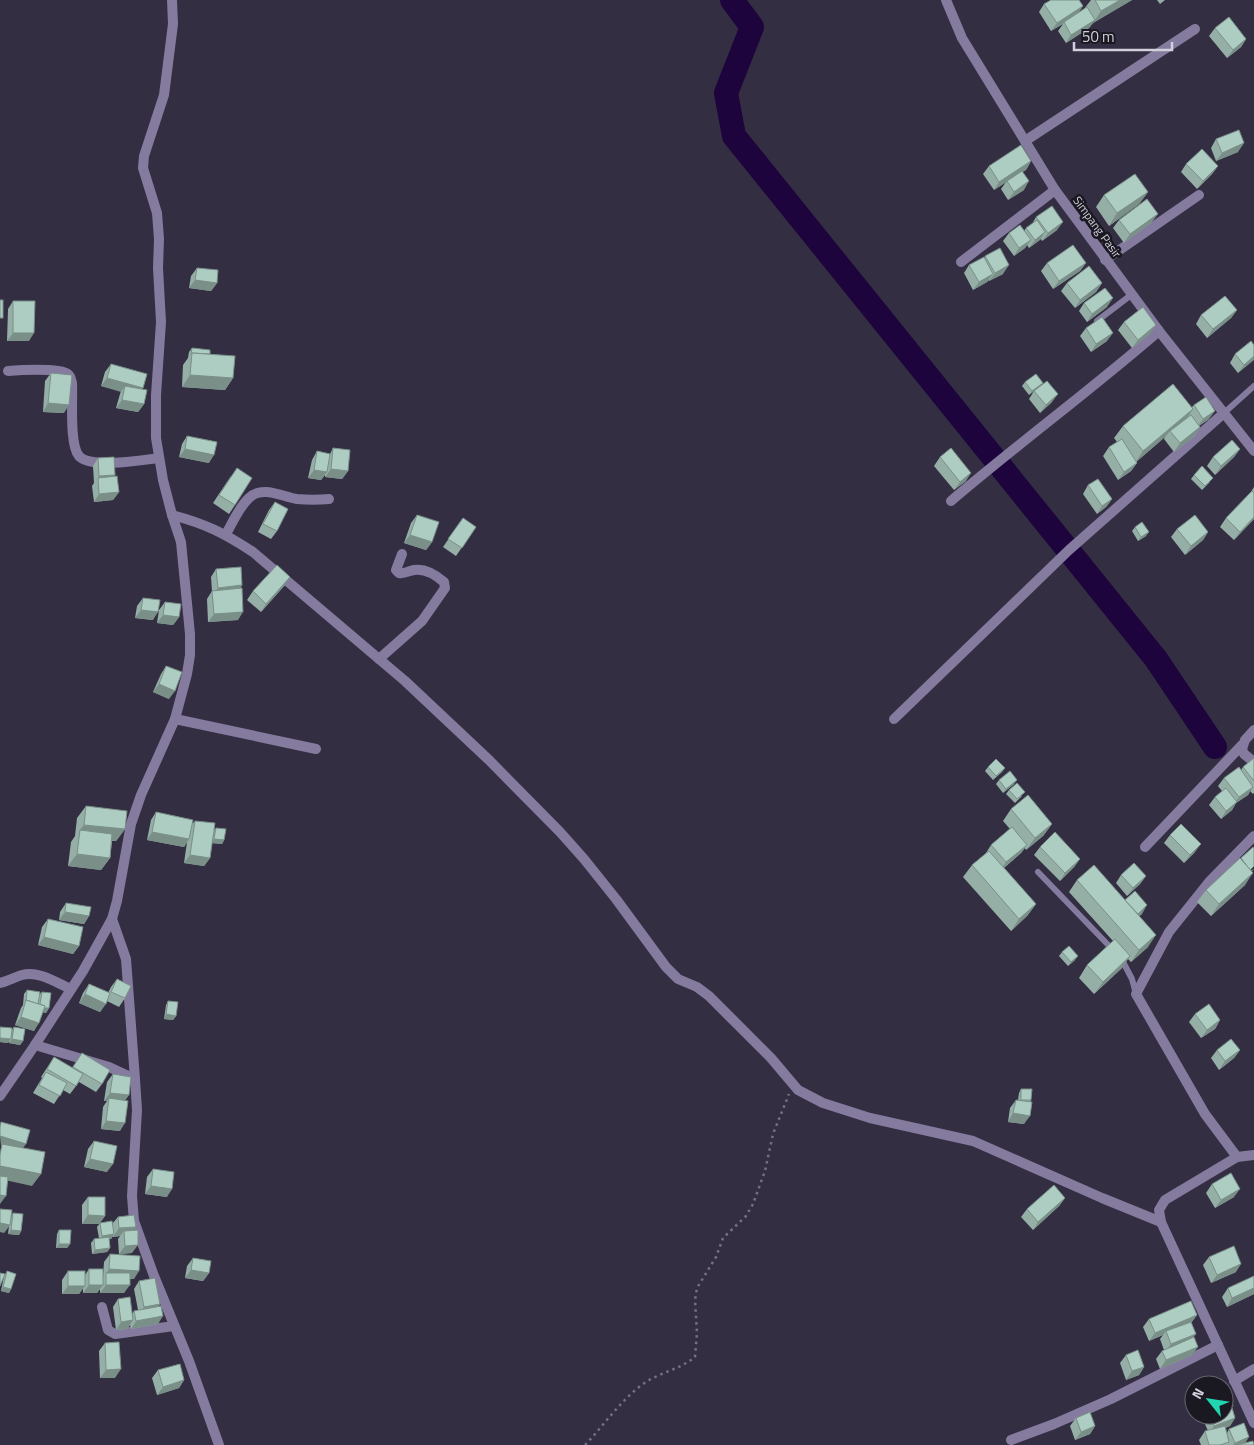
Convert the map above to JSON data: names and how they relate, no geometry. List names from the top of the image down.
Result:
{
  "streets": {
    "street": ["Simpang Pasir"]
  },
  "scale_bar": "50 m",
  "north": "top left"
}
